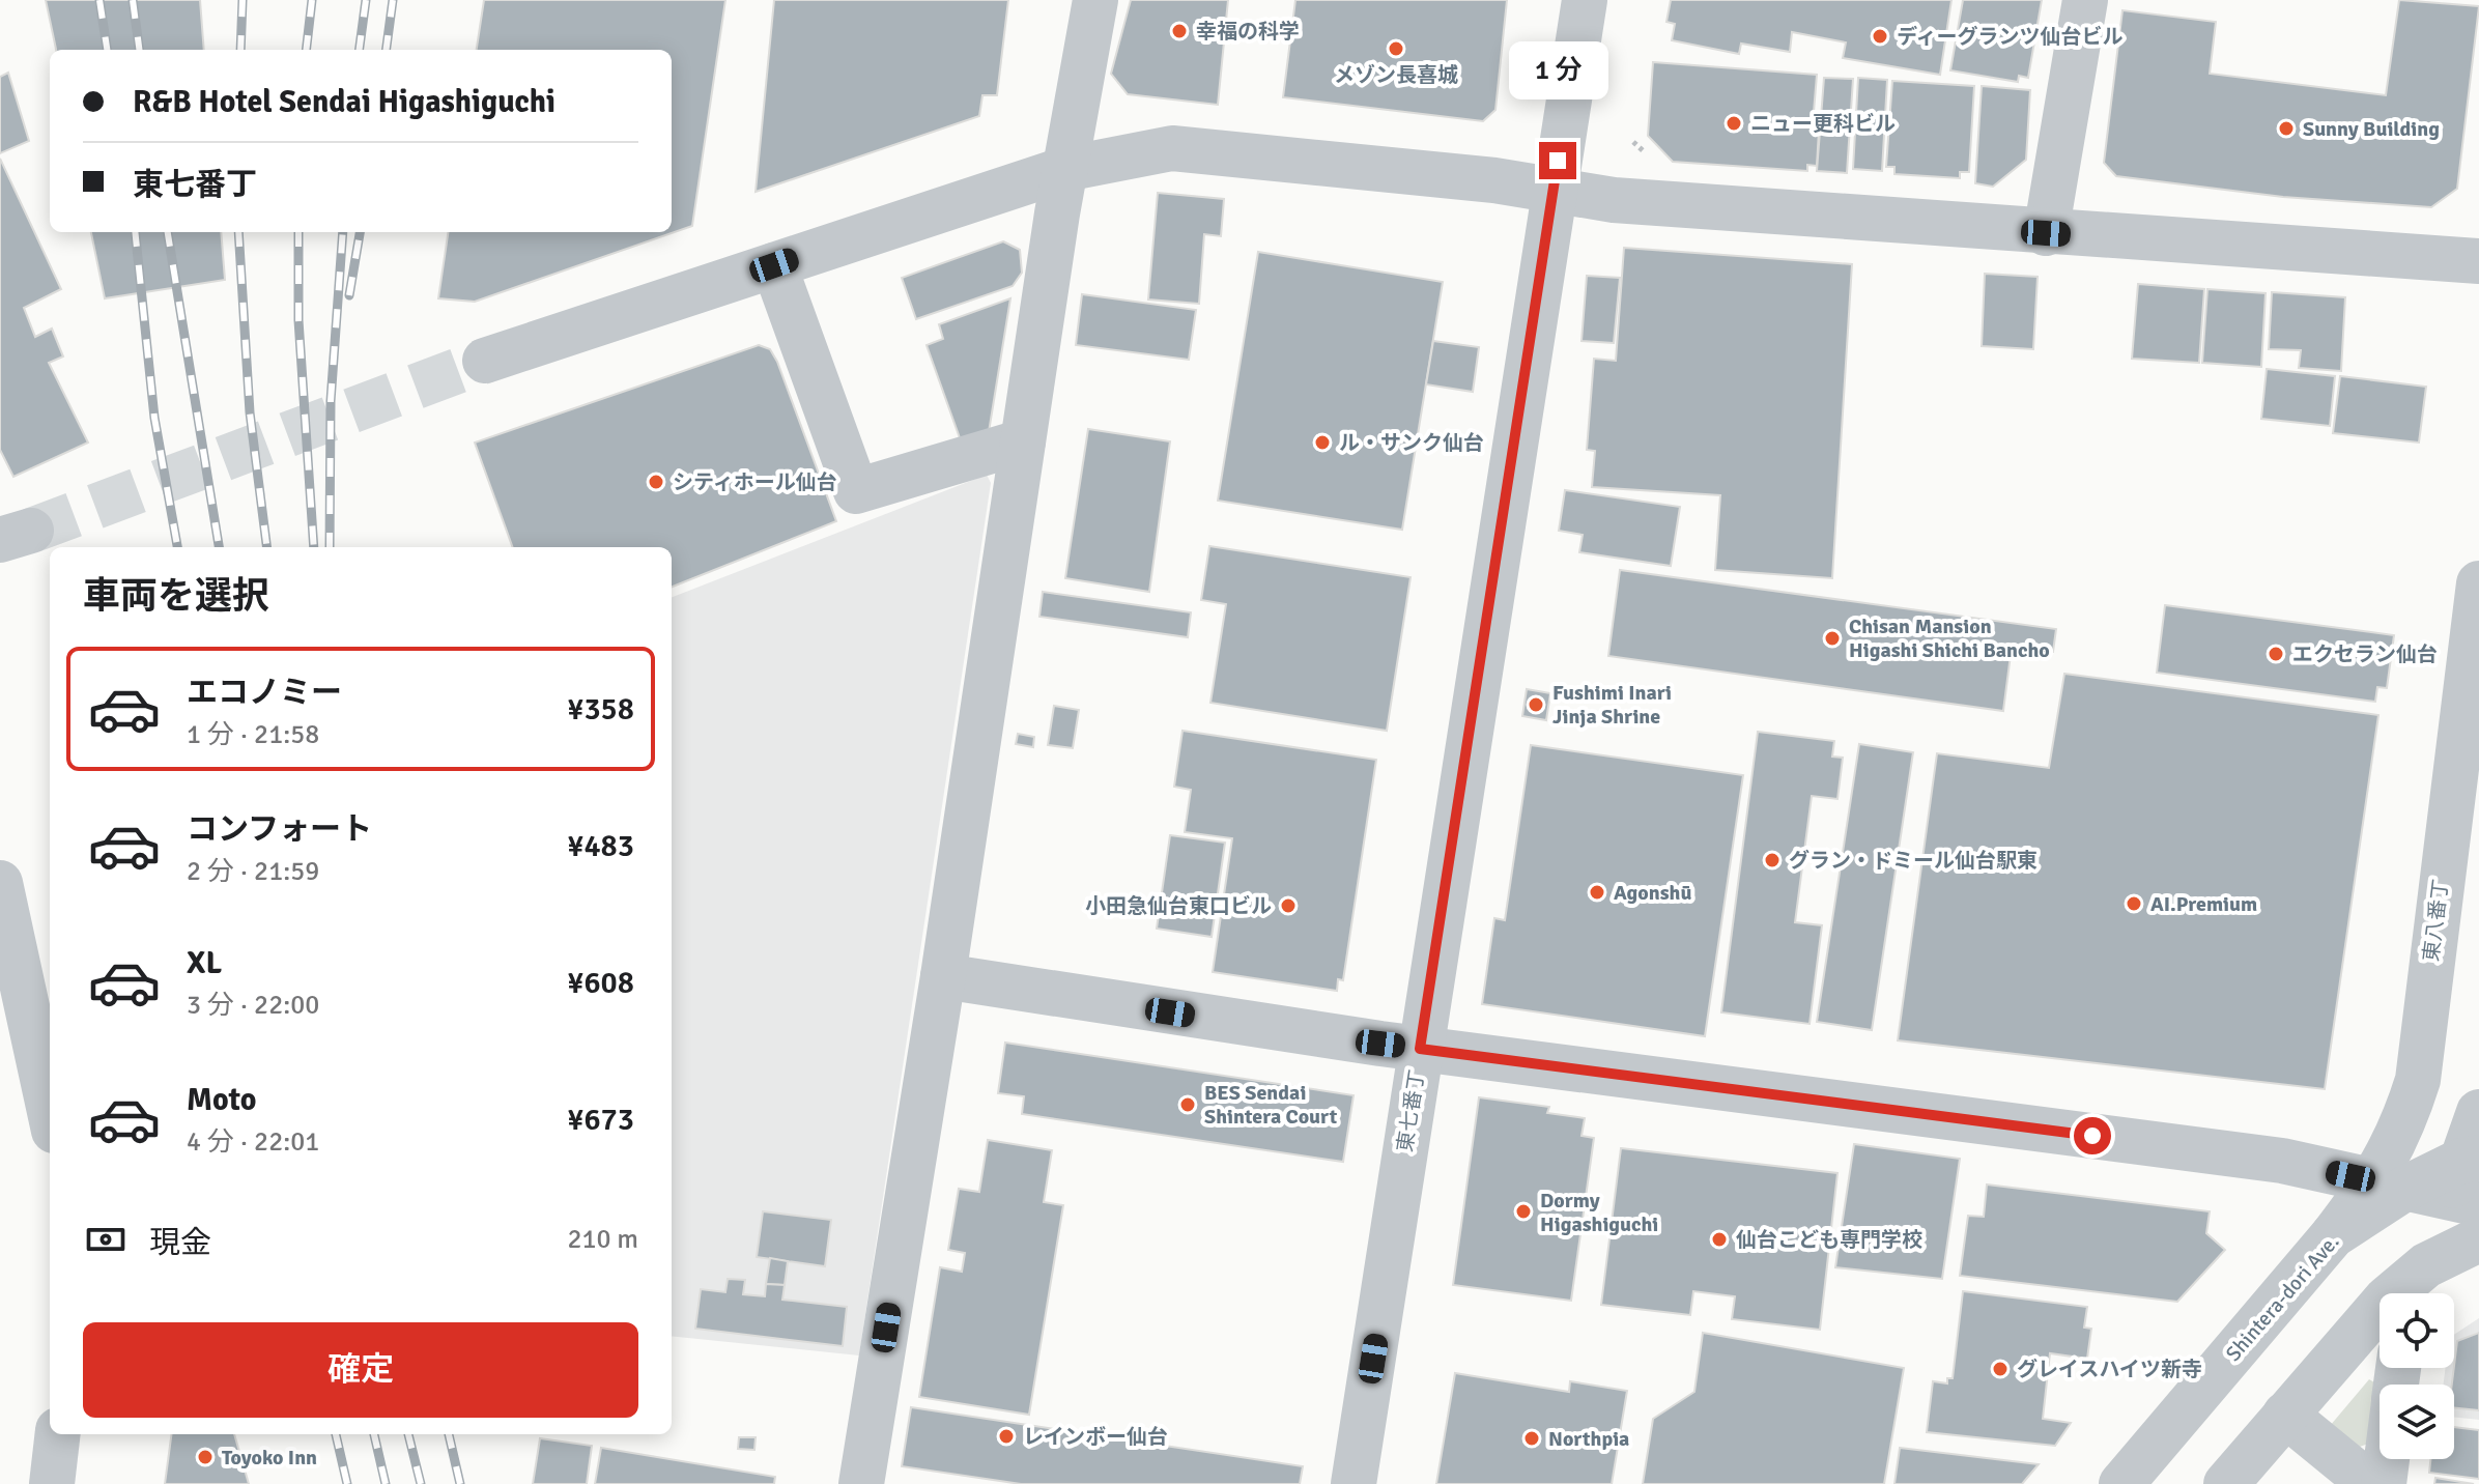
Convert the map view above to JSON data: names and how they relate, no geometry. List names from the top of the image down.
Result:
{
  "streets": {
    "street": ["東八番丁", "東七番丁", "Shintera-dori Ave."]
  },
  "crossings": [
    ["東八番丁", "Shintera-dori Ave."]
  ],
  "places": [
    "幸福の科学",
    "ディーグランツ仙台ビル",
    "メゾン長喜城",
    "ニュー更科ビル",
    "Sunny Building",
    "ル・サンク仙台",
    "シティホール仙台",
    "Chisan Mansion Higashi Shichi Bancho",
    "エクセラン仙台",
    "Fushimi Inari Jinja Shrine",
    "グラン・ドミール仙台駅東",
    "Agonshū",
    "AI.Premium",
    "小田急仙台東口ビル",
    "BES Sendai Shintera Court",
    "Dormy Higashiguchi",
    "仙台こども専門学校",
    "グレイスハイツ新寺",
    "レインボー仙台",
    "Northpia",
    "Toyoko Inn"
  ],
  "page": {
    "bubble": "1 分",
    "banner": ["R&B Hotel Sendai Higashiguchi", "東七番丁"],
    "heading": "車両を選択",
    "list": [
      {
        "name": "エコノミー",
        "note": "1 分 · 21:58",
        "value": "¥358"
      },
      {
        "name": "コンフォート",
        "note": "2 分 · 21:59",
        "value": "¥483"
      },
      {
        "name": "XL",
        "note": "3 分 · 22:00",
        "value": "¥608"
      },
      {
        "name": "Moto",
        "note": "4 分 · 22:01",
        "value": "¥673"
      }
    ],
    "pay": ["現金", "210 m"],
    "buttons": "確定"
  }
}
